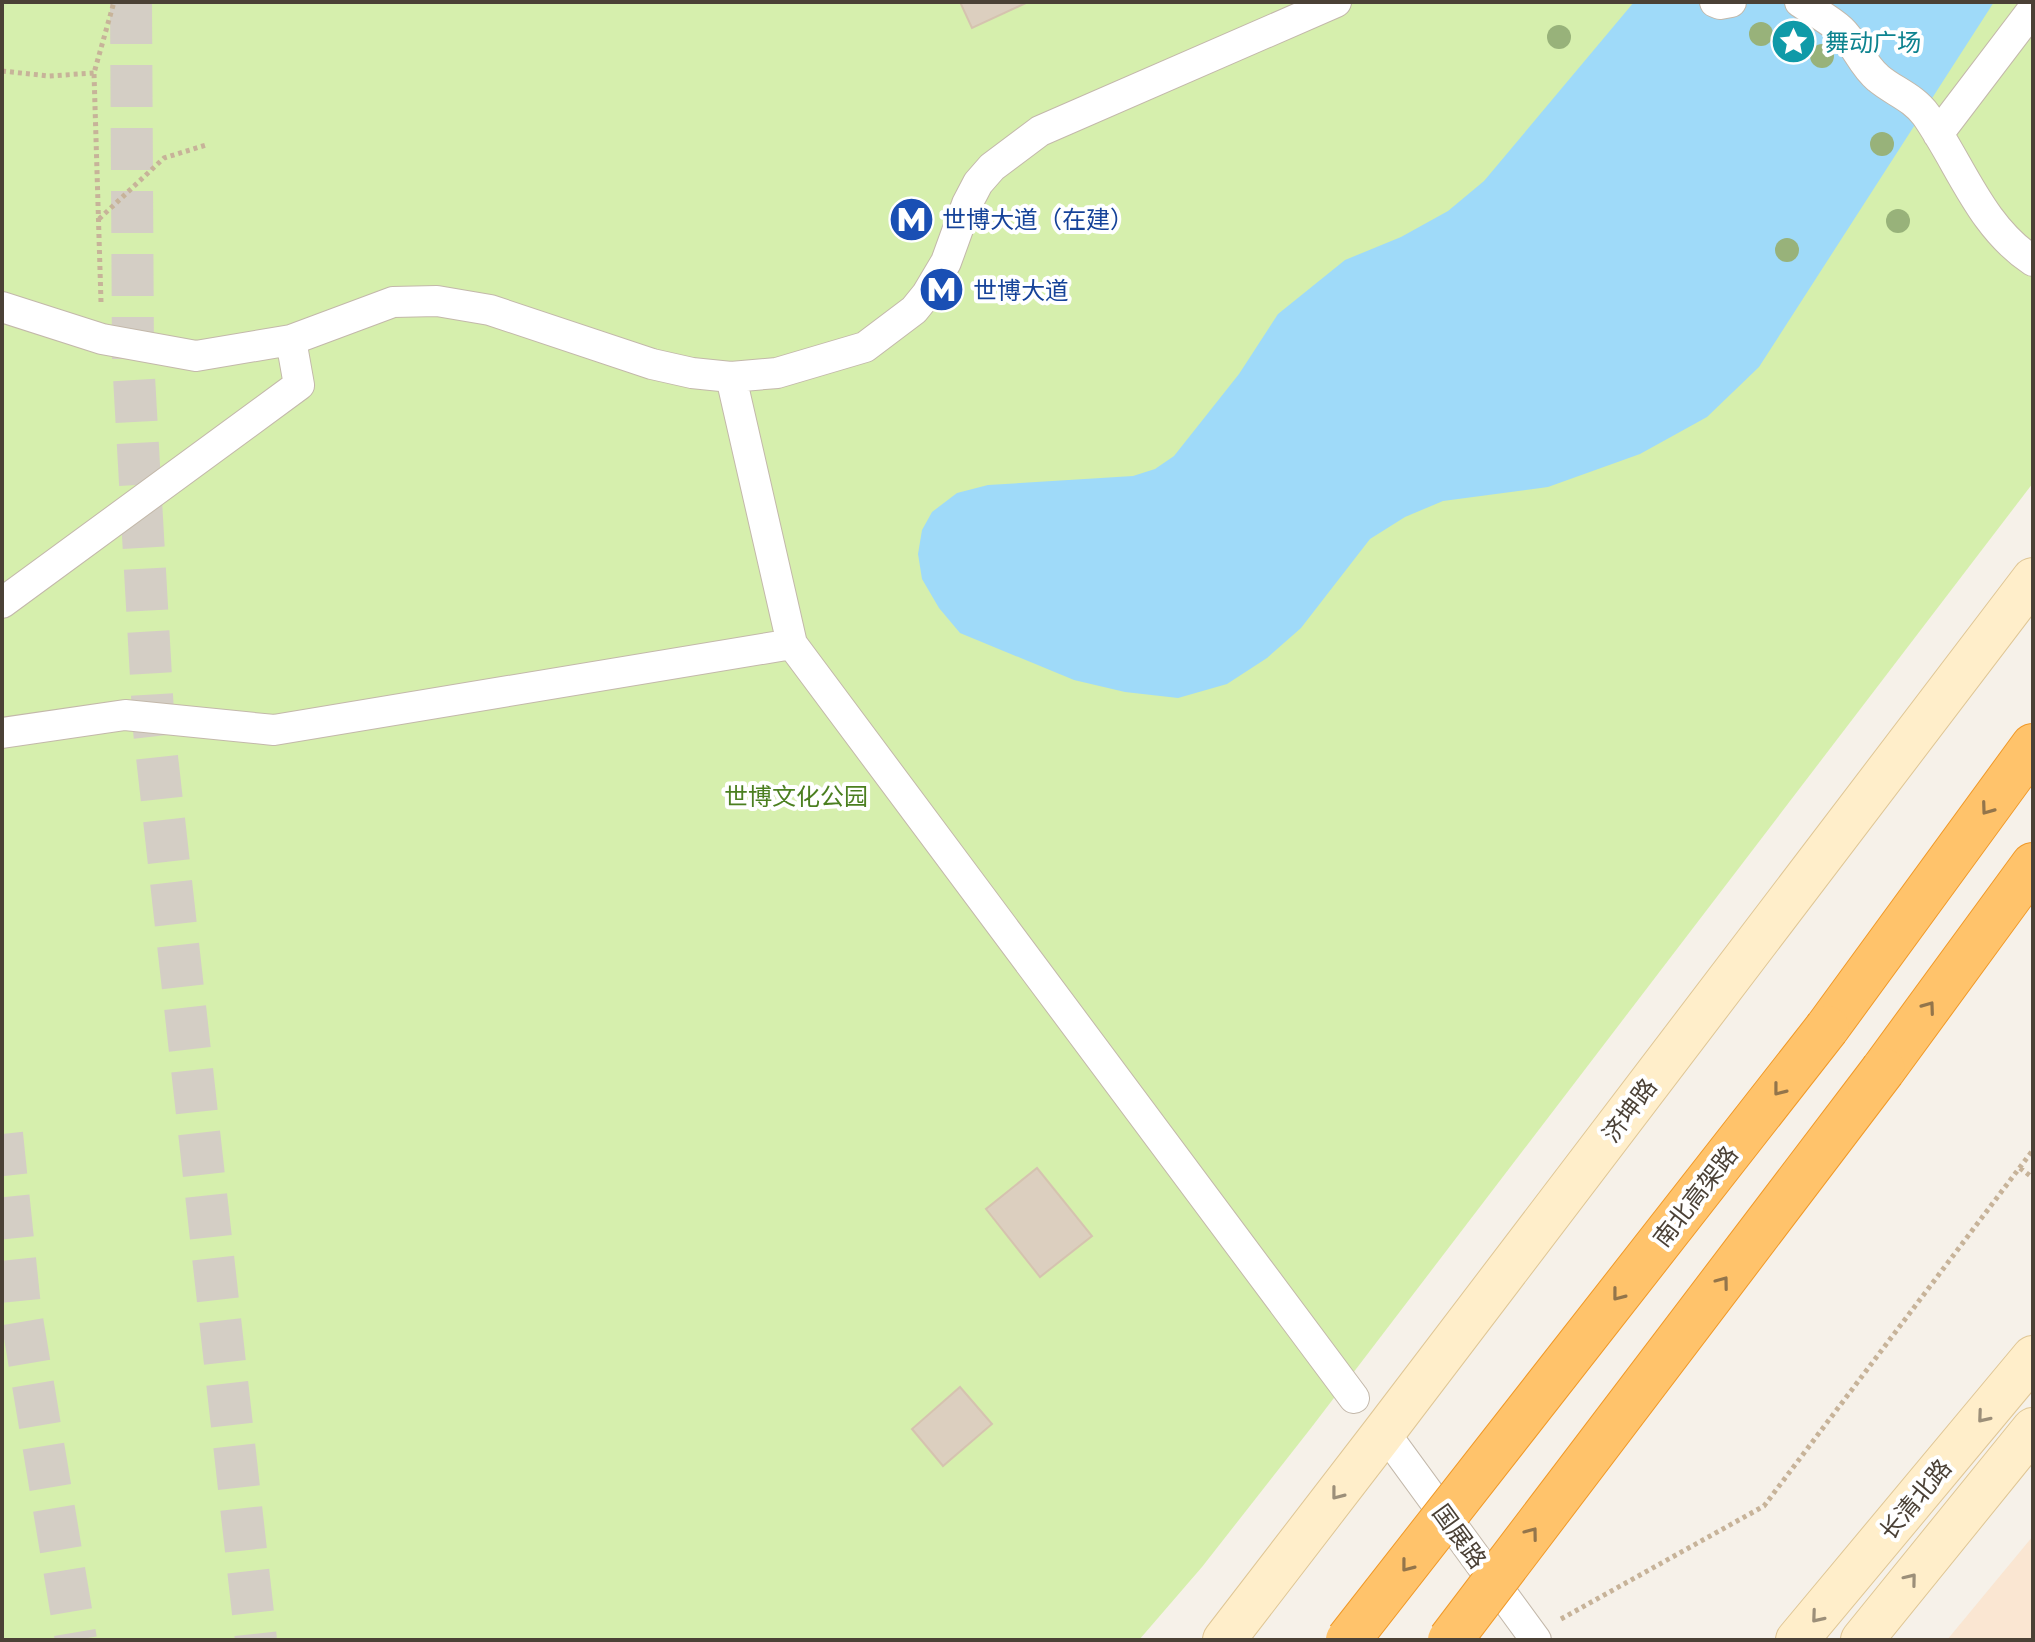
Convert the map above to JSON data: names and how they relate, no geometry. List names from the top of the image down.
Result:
{
  "streets": {
    "highway": ["南北高架路"],
    "street": ["济坤路", "长清北路", "国展路"]
  },
  "crossings": [
    ["济坤路", "国展路"]
  ],
  "parks": ["世博文化公园"],
  "places": {
    "place": ["舞动广场"],
    "metro station": ["世博大道（在建）", "世博大道"]
  }
}
